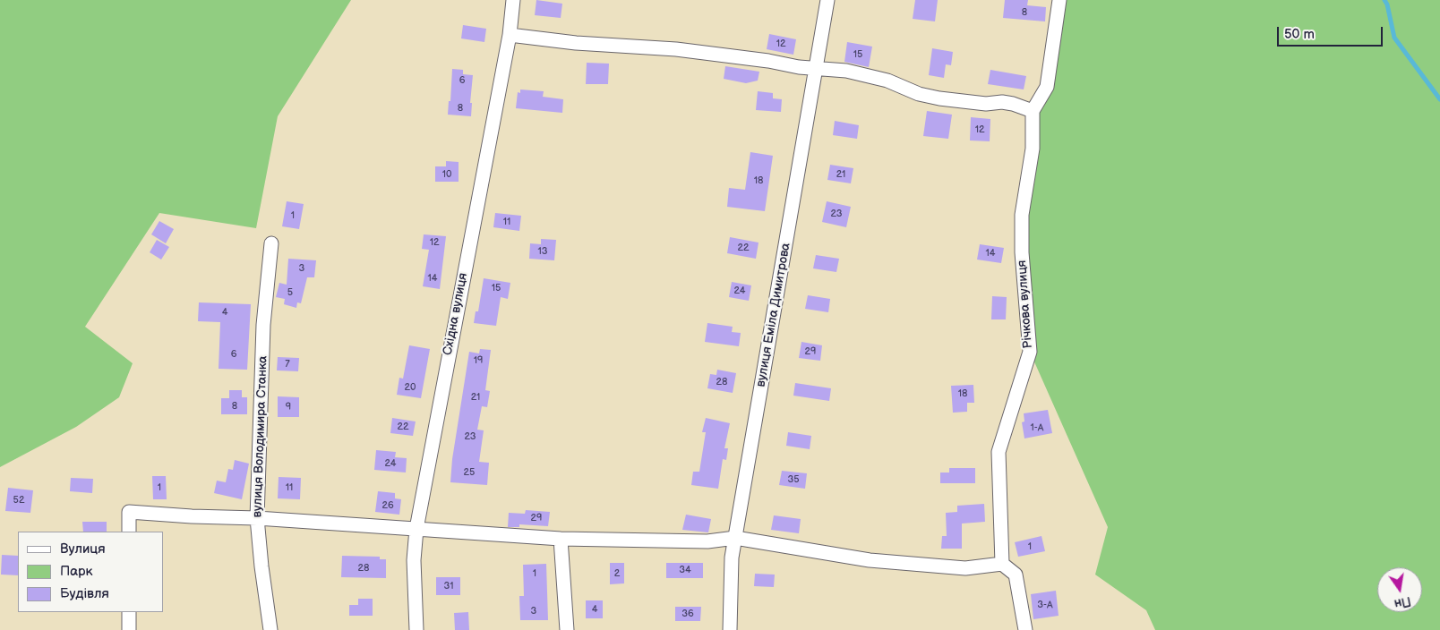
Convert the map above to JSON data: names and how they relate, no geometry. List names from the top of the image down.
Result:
{
  "streets": {
    "street": [
      "Річкова вулиця",
      "Східна вулиця",
      "вулиця Еміла Димитрова",
      "вулиця Володимира Станка"
    ]
  },
  "house_numbers": [
    "8",
    "12",
    "15",
    "6",
    "8",
    "12",
    "10",
    "21",
    "18",
    "23",
    "1",
    "11",
    "12",
    "22",
    "13",
    "14",
    "3",
    "14",
    "15",
    "24",
    "5",
    "4",
    "29",
    "6",
    "19",
    "7",
    "28",
    "20",
    "18",
    "21",
    "8",
    "9",
    "22",
    "1-А",
    "23",
    "24",
    "25",
    "35",
    "1",
    "11",
    "52",
    "26",
    "29",
    "1",
    "28",
    "34",
    "1",
    "2",
    "31",
    "3-А",
    "4",
    "3",
    "36"
  ],
  "legend": ["Вулиця", "Парк", "Будівля"],
  "scale_bar": "50 m",
  "north": "bottom"
}
